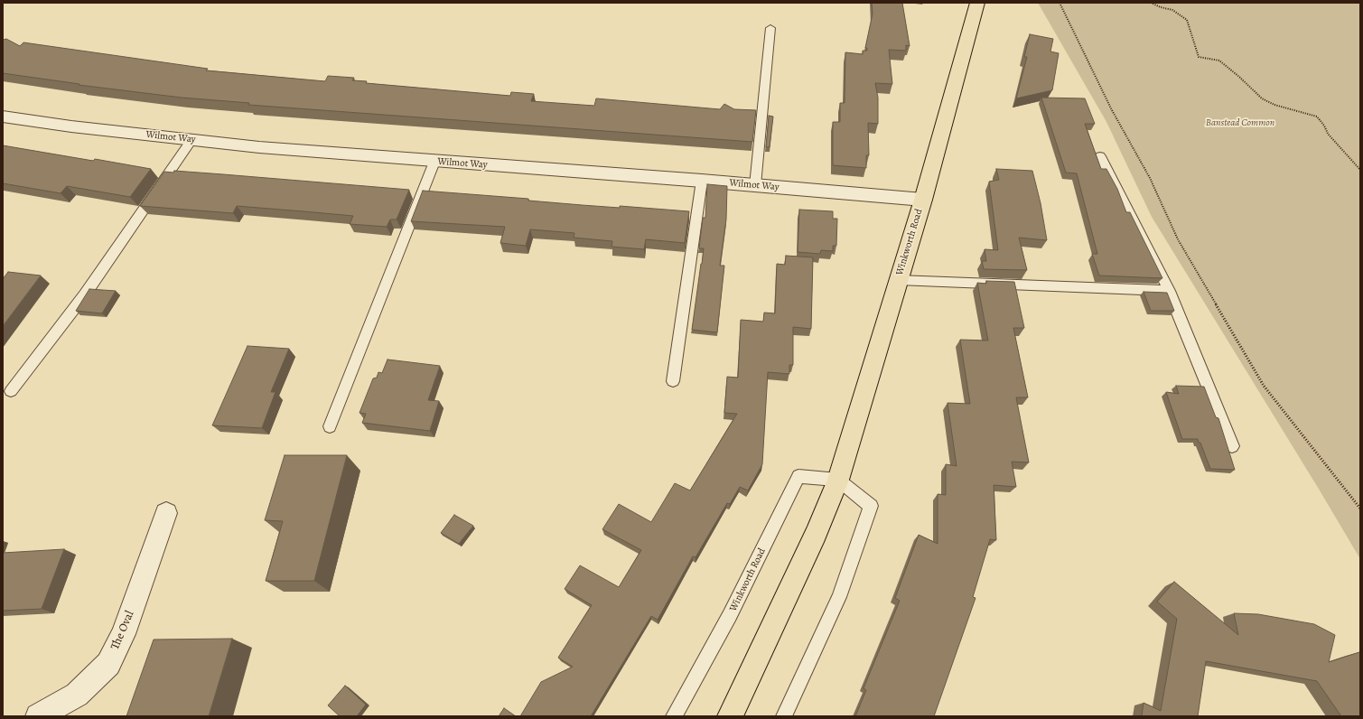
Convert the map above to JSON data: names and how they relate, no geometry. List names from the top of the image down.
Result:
{
  "streets": {
    "main road": ["Winkworth Road"],
    "street": ["Wilmot Way", "The Oval"]
  },
  "crossings": [
    ["Wilmot Way", "Winkworth Road"]
  ],
  "parks": ["Banstead Common"]
}
